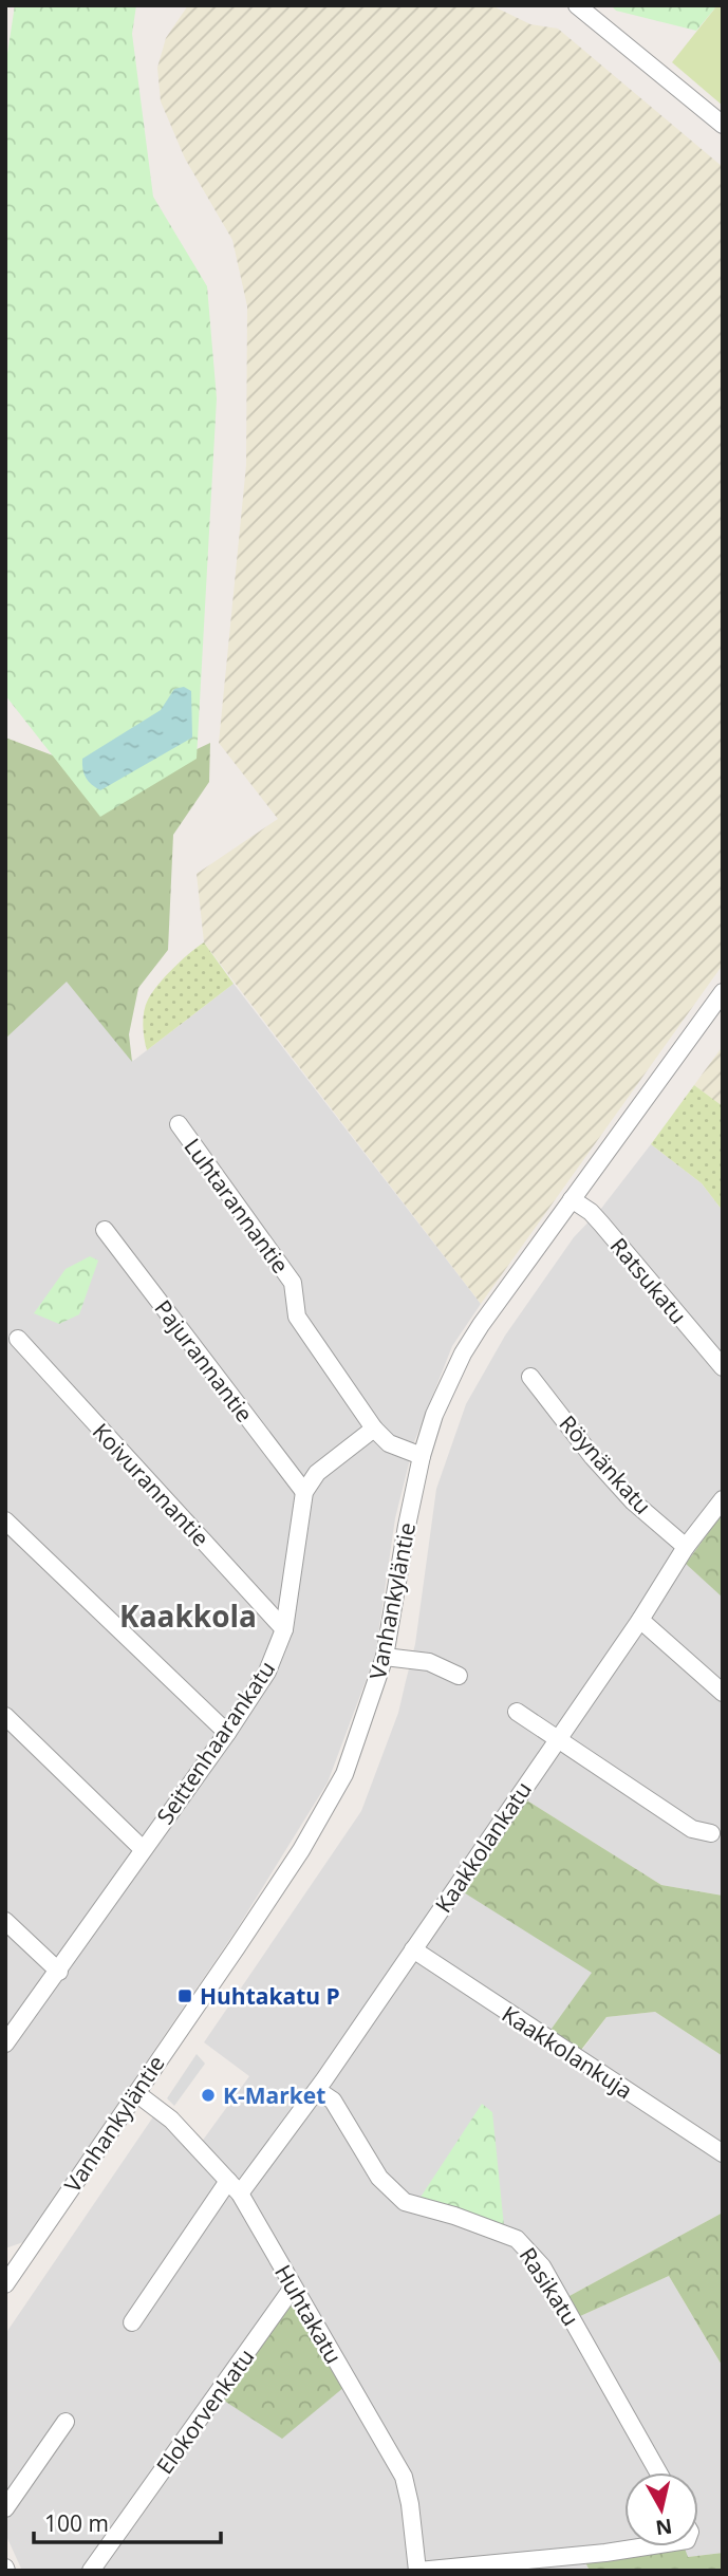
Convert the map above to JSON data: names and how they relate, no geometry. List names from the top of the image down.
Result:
{
  "streets": {
    "street": [
      "Luhtarannantie",
      "Ratsukatu",
      "Pajurannantie",
      "Röynänkatu",
      "Koivurannantie",
      "Vanhankyläntie",
      "Seittenhaarankatu",
      "Kaakkolankatu",
      "Kaakkolankuja",
      "Rasikatu",
      "Huhtakatu",
      "Elokorvenkatu"
    ]
  },
  "crossings": [
    ["Luhtarannantie", "Vanhankyläntie"],
    ["Ratsukatu", "Vanhankyläntie"],
    ["Pajurannantie", "Seittenhaarankatu"],
    ["Röynänkatu", "Kaakkolankatu"],
    ["Koivurannantie", "Seittenhaarankatu"],
    ["Vanhankyläntie", "Huhtakatu"],
    ["Kaakkolankatu", "Kaakkolankuja"],
    ["Kaakkolankatu", "Rasikatu"],
    ["Kaakkolankatu", "Huhtakatu"],
    ["Huhtakatu", "Elokorvenkatu"]
  ],
  "districts": ["Kaakkola"],
  "places": {
    "transit": ["Huhtakatu P"],
    "other": ["K-Market"]
  },
  "scale_bar": "100 m",
  "north": "bottom"
}
